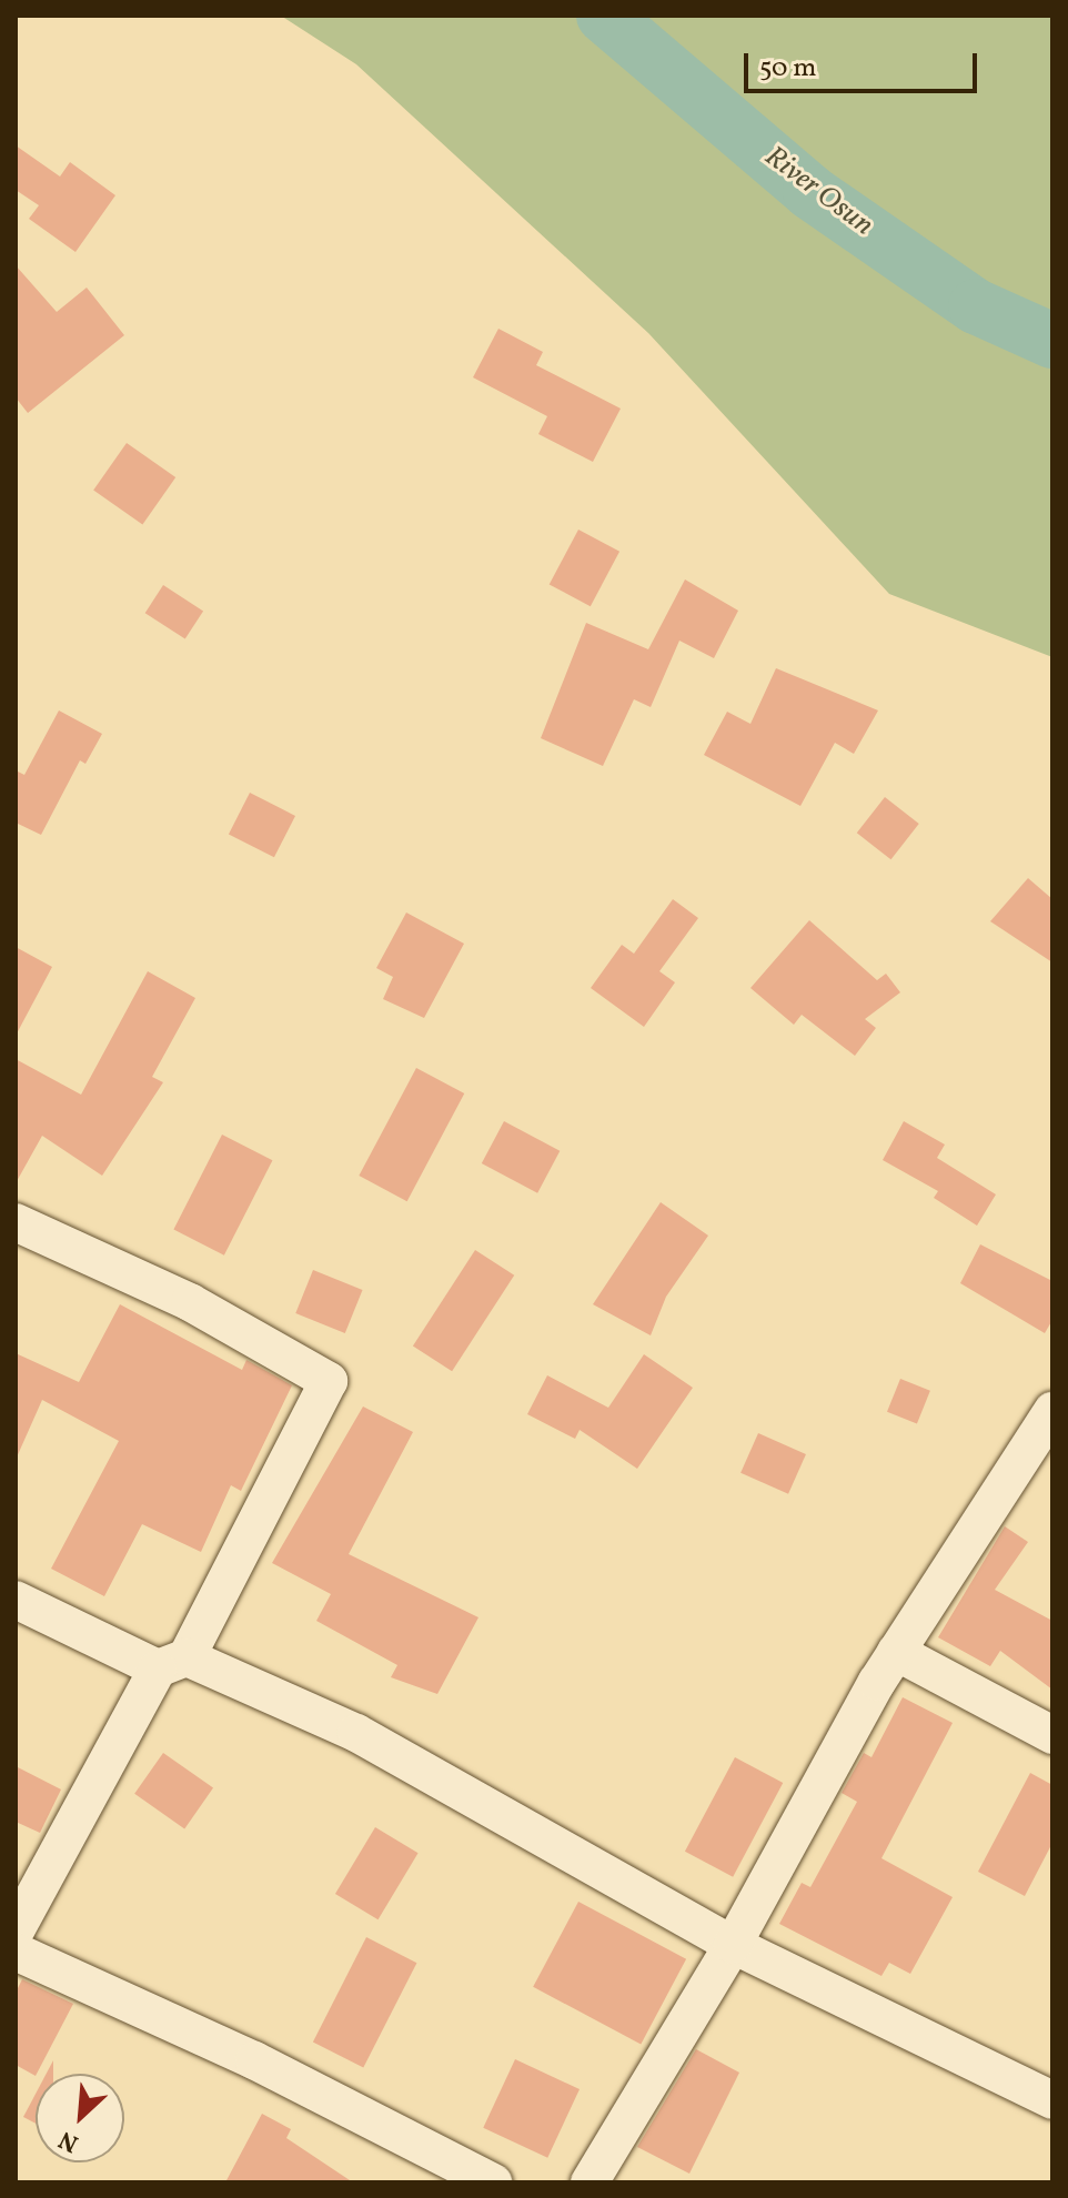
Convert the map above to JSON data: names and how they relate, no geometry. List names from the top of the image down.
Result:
{
  "water": ["River Osun"],
  "scale_bar": "50 m",
  "north": "bottom left"
}
